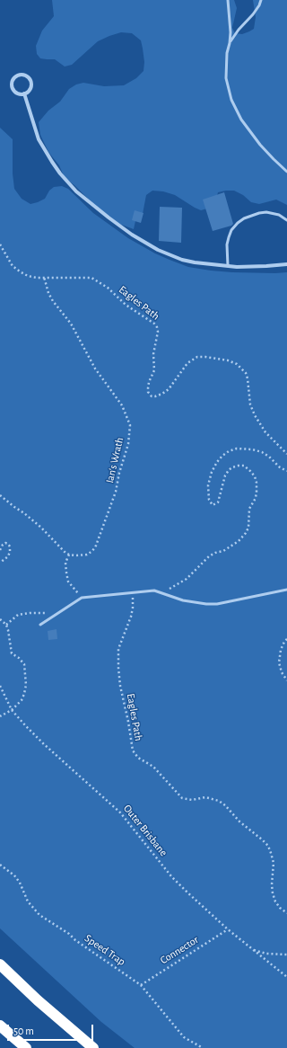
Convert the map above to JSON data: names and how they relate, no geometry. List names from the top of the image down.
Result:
{
  "streets": {
    "path": [
      "Eagles Path",
      "Ian's Wrath",
      "Outer Brisbane",
      "Speed Trap",
      "Connector"
    ]
  },
  "crossings": [
    ["Eagles Path", "Ian's Wrath"],
    ["Outer Brisbane", "Connector"],
    ["Speed Trap", "Connector"]
  ],
  "scale_bar": "50 m"
}
